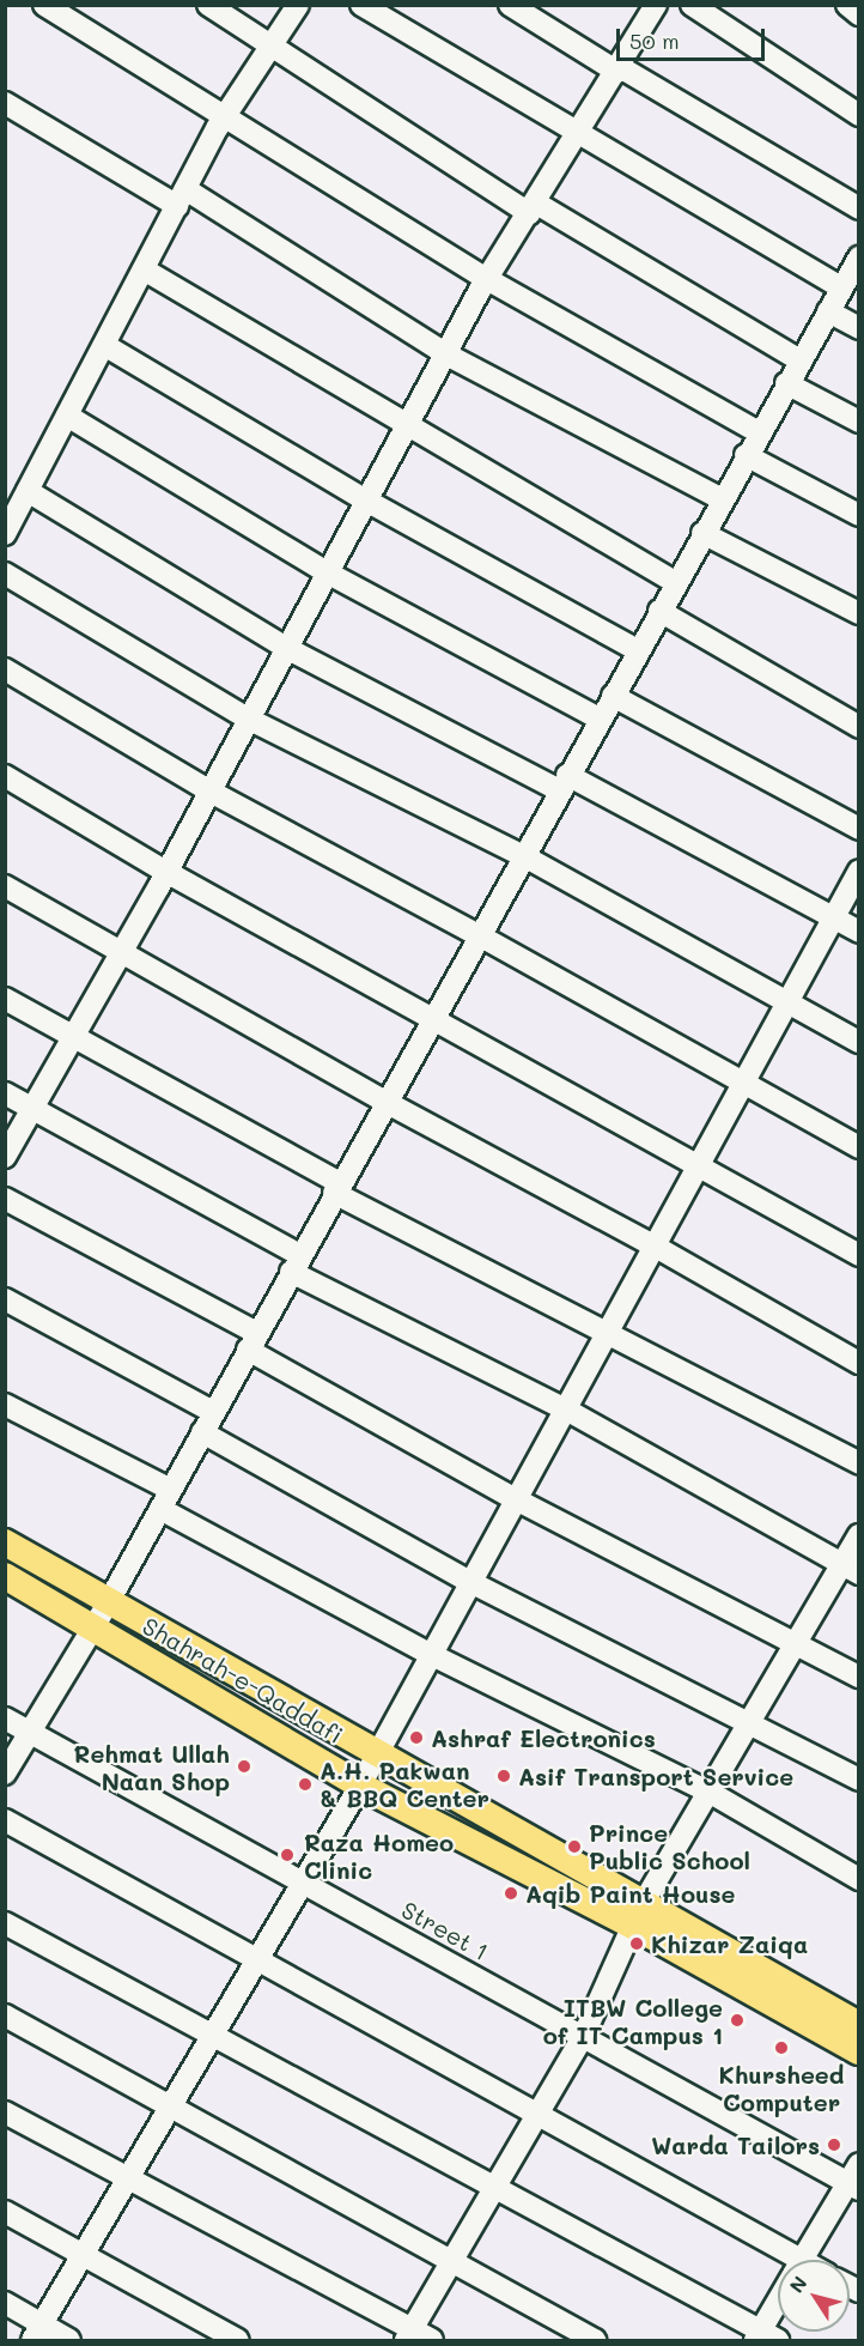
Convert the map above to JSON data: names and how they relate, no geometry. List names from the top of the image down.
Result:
{
  "streets": {
    "main road": ["Shahrah-e-Qaddafi"],
    "street": ["Street 1"]
  },
  "places": [
    "Ashraf Electronics",
    "Rehmat Ullah Naan Shop",
    "Asif Transport Service",
    "A.H. Pakwan & BBQ Center",
    "Prince Public School",
    "Raza Homeo Clinic",
    "Aqib Paint House",
    "Khizar Zaiqa",
    "ITBW College of IT Campus 1",
    "Khursheed Computer",
    "Warda Tailors"
  ],
  "scale_bar": "50 m",
  "north": "top left"
}
